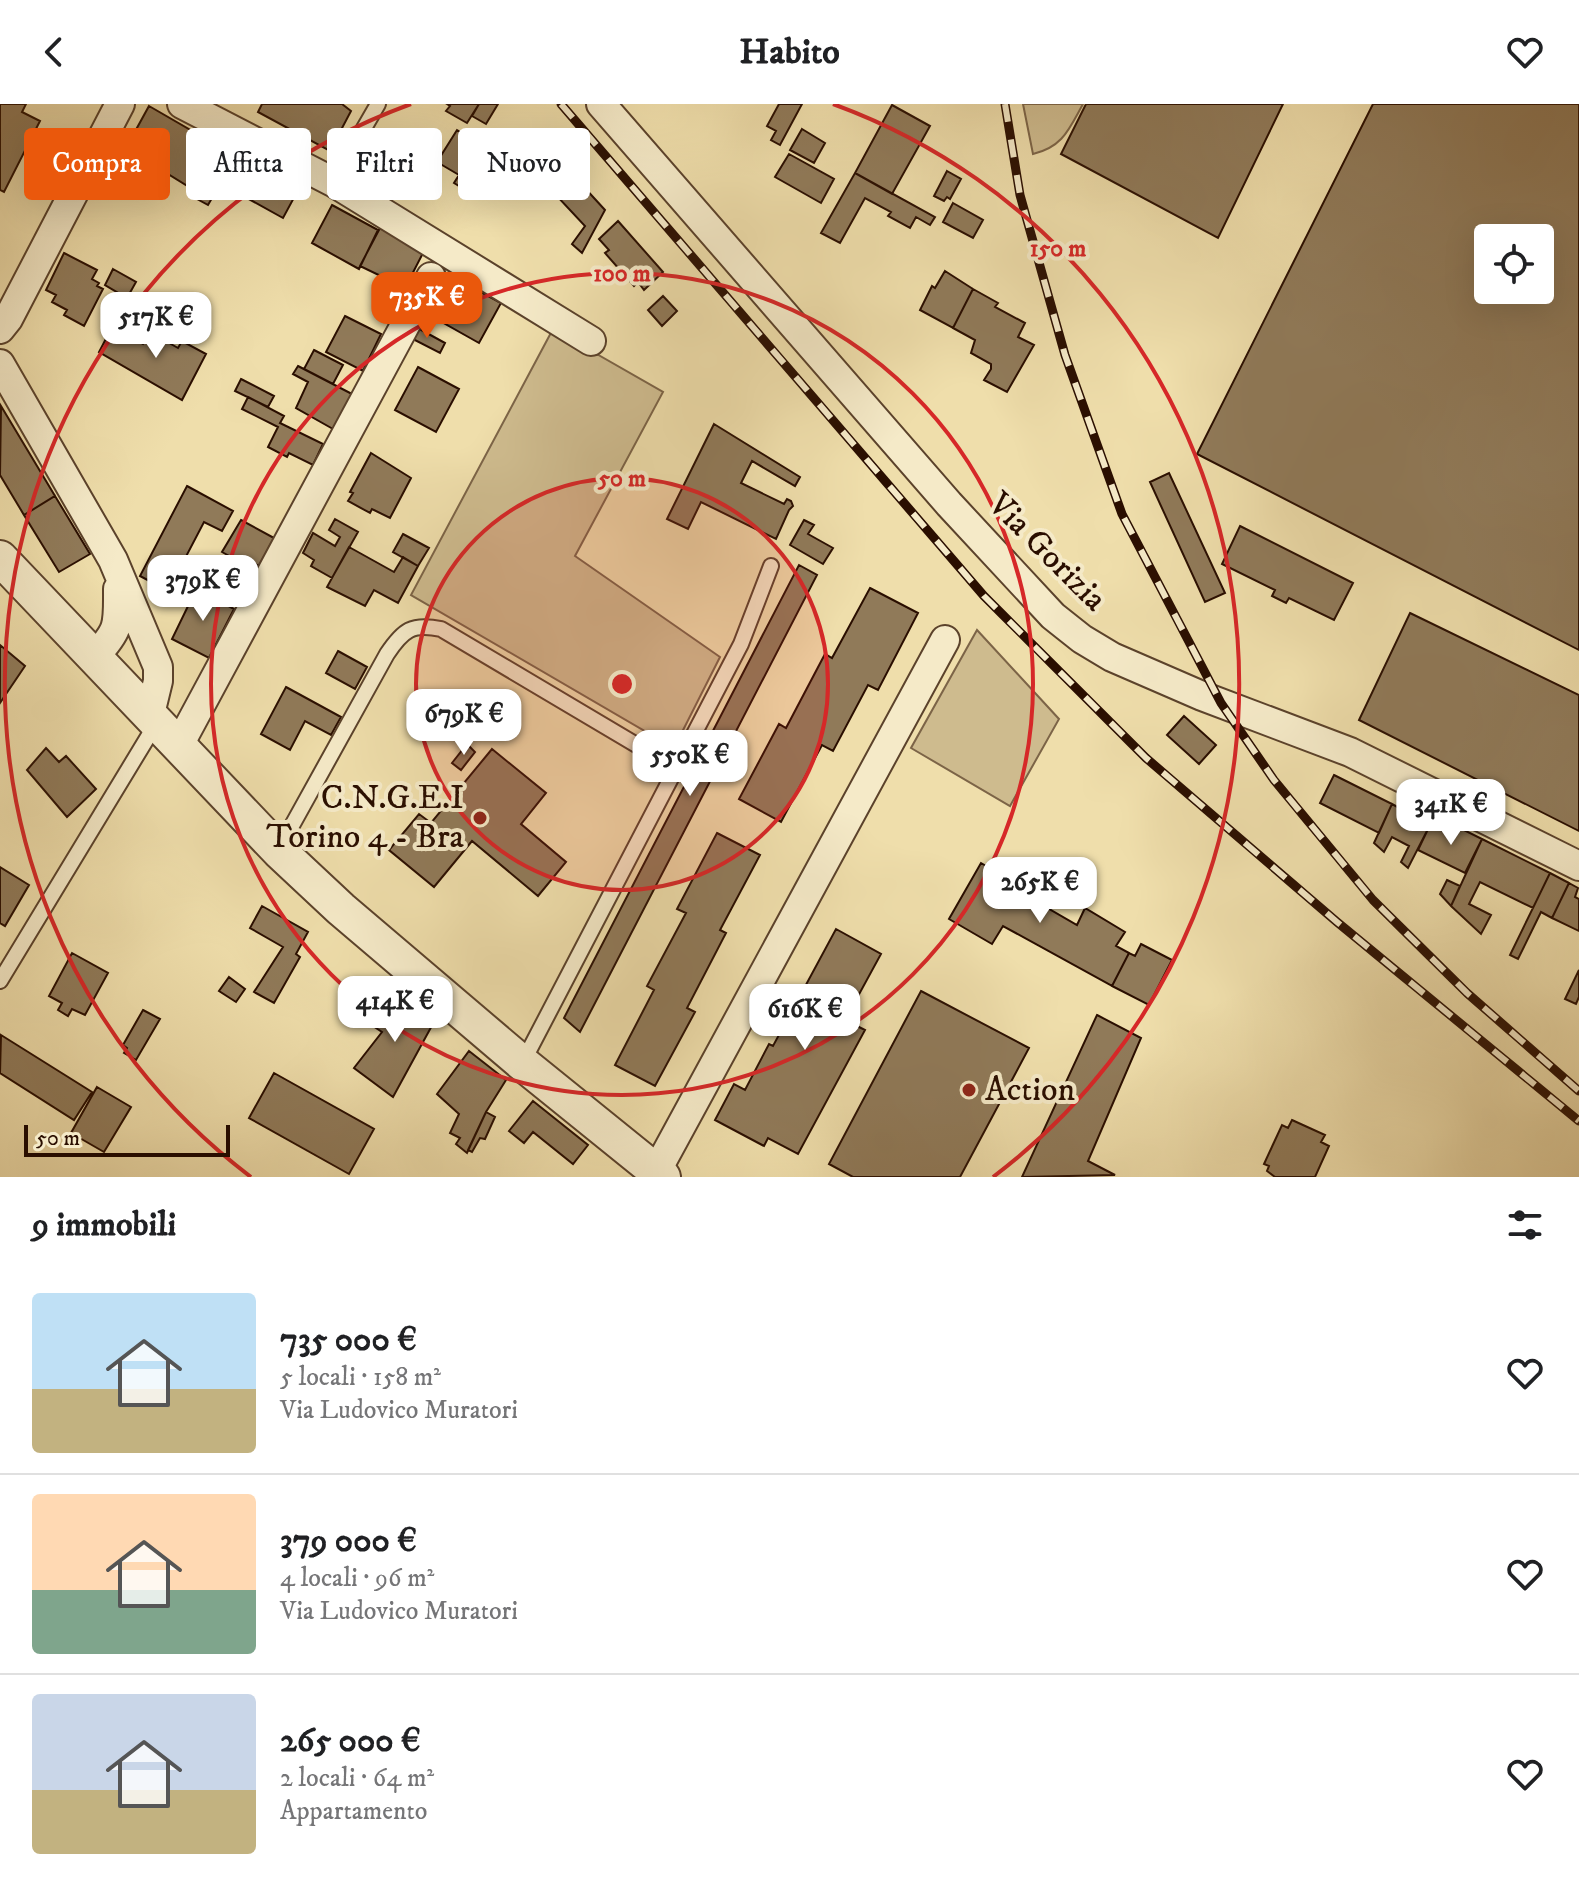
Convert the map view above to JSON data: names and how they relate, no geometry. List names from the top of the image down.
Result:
{
  "streets": {
    "street": ["Via Gorizia"]
  },
  "places": ["C.N.G.E.I Torino 4 - Bra", "Action"],
  "scale_bar": "50 m",
  "page": {
    "header": "Habito",
    "chip": [
      "Compra",
      "Affitta",
      "Filtri",
      "Nuovo"
    ],
    "price": [
      "735K €",
      "517K €",
      "379K €",
      "679K €",
      "550K €",
      "341K €",
      "265K €",
      "414K €",
      "616K €"
    ],
    "scale": "50 m",
    "heading": "9 immobili",
    "list": [
      {
        "name": "735 000 €",
        "note": "5 locali · 158 m² · Via Ludovico Muratori"
      },
      {
        "name": "379 000 €",
        "note": "4 locali · 96 m² · Via Ludovico Muratori"
      },
      {
        "name": "265 000 €",
        "note": "2 locali · 64 m² · Appartamento"
      }
    ]
  },
  "rings": ["150 m", "100 m", "50 m"]
}
